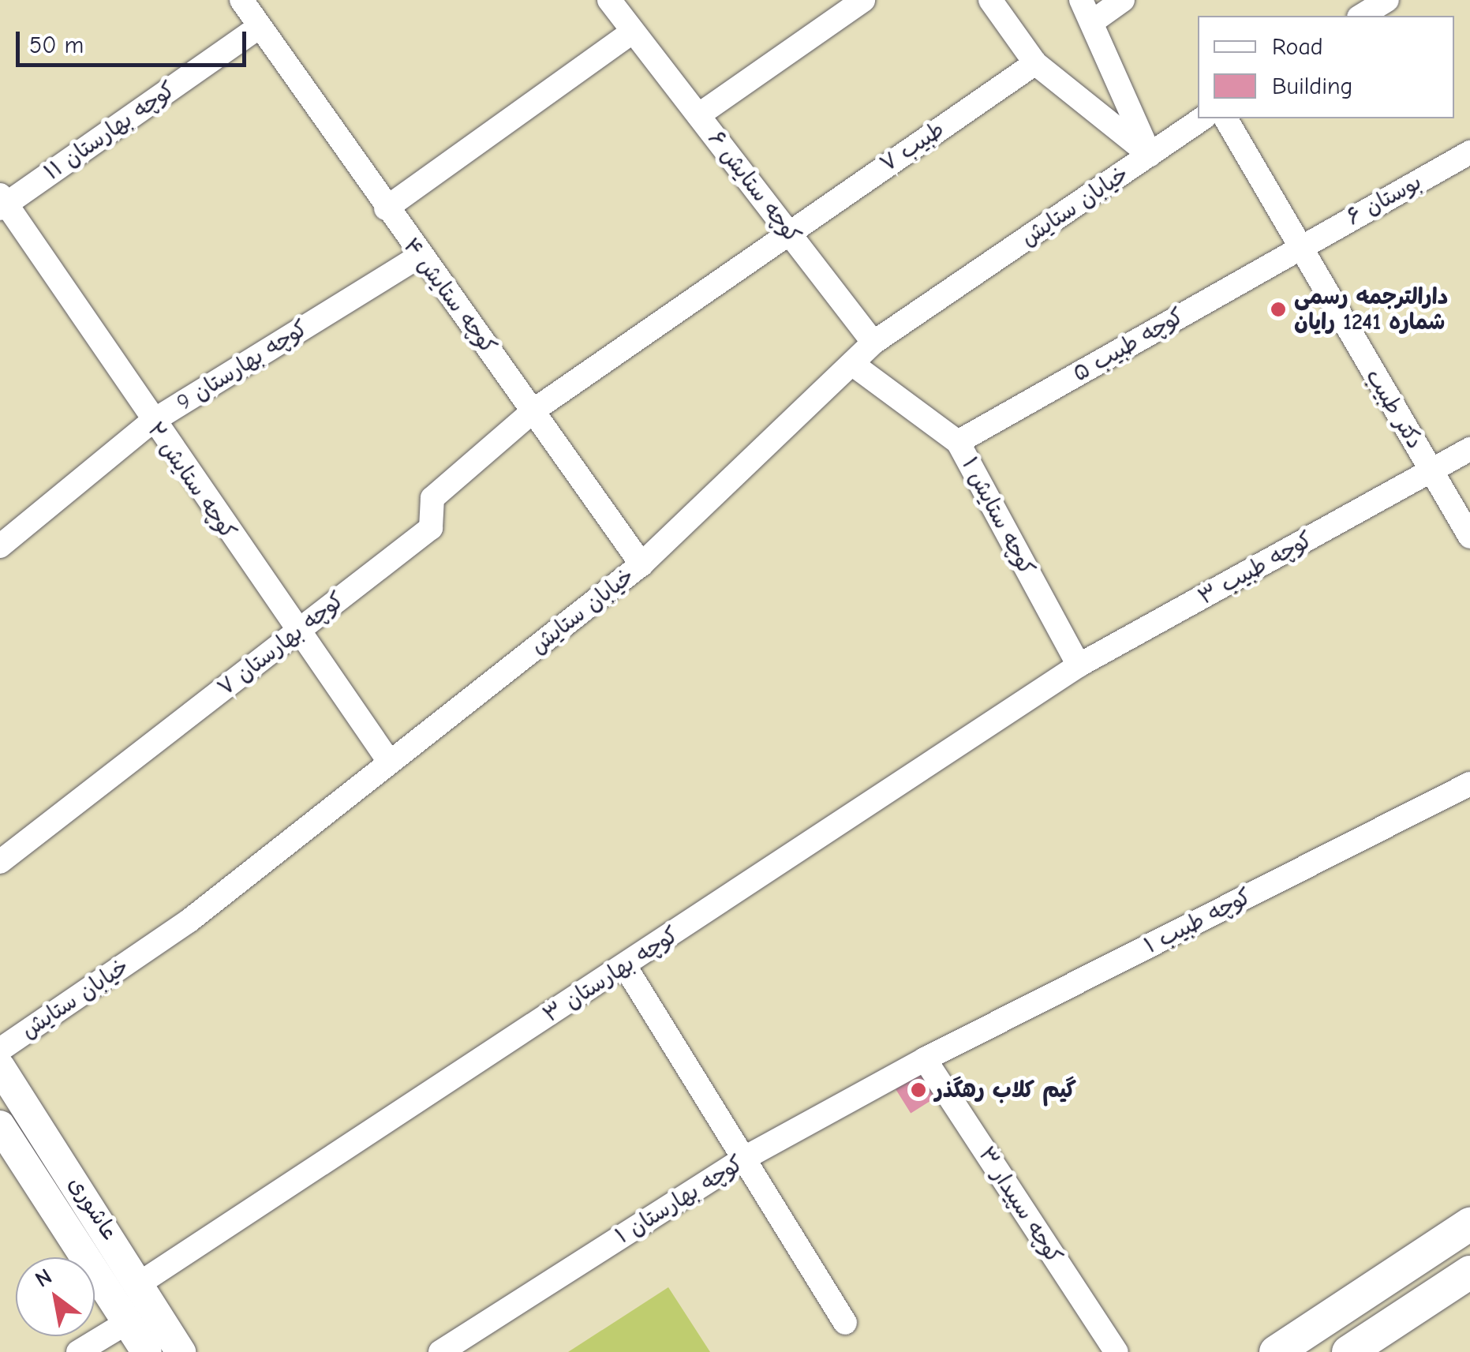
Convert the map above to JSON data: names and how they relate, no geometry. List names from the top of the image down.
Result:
{
  "streets": {
    "street": [
      "کوچه بهارستان ۱۱",
      "طبیب ۷",
      "کوچه ستایش ۶",
      "بوستان ۶",
      "خیابان ستایش",
      "کوچه ستایش ۴",
      "کوچه طبیب ۵",
      "کوچه بهارستان 9",
      "دکتر طبیب",
      "کوچه ستایش ۲",
      "کوچه ستایش ۱",
      "کوچه طبیب ۳",
      "کوچه بهارستان ۷",
      "کوچه طبیب ۱",
      "کوچه بهارستان ۳",
      "کوچه بهارستان ۱",
      "کوچه سپیدار ۳",
      "عاشوری"
    ]
  },
  "crossings": [
    ["کوچه بهارستان ۱۱", "کوچه ستایش ۴"],
    ["کوچه بهارستان ۱۱", "کوچه ستایش ۲"],
    ["طبیب ۷", "کوچه ستایش ۶"],
    ["طبیب ۷", "کوچه ستایش ۴"],
    ["طبیب ۷", "کوچه بهارستان ۷"],
    ["کوچه ستایش ۶", "خیابان ستایش"],
    ["بوستان ۶", "کوچه طبیب ۵"],
    ["بوستان ۶", "دکتر طبیب"],
    ["خیابان ستایش", "کوچه ستایش ۴"],
    ["خیابان ستایش", "کوچه ستایش ۲"],
    ["خیابان ستایش", "کوچه ستایش ۱"],
    ["کوچه ستایش ۴", "کوچه بهارستان 9"],
    ["کوچه ستایش ۴", "کوچه بهارستان ۷"],
    ["کوچه طبیب ۵", "دکتر طبیب"],
    ["کوچه طبیب ۵", "کوچه ستایش ۱"],
    ["کوچه بهارستان 9", "کوچه ستایش ۲"],
    ["دکتر طبیب", "کوچه طبیب ۳"],
    ["کوچه ستایش ۲", "کوچه بهارستان ۷"],
    ["کوچه ستایش ۱", "کوچه طبیب ۳"],
    ["کوچه ستایش ۱", "کوچه بهارستان ۳"],
    ["کوچه طبیب ۳", "کوچه بهارستان ۳"],
    ["کوچه طبیب ۱", "کوچه بهارستان ۱"],
    ["کوچه طبیب ۱", "کوچه سپیدار ۳"],
    ["کوچه بهارستان ۳", "عاشوری"],
    ["کوچه بهارستان ۱", "کوچه سپیدار ۳"]
  ],
  "places": ["دارالترجمه رسمی شماره 1241 رایان", "گیم کلاب رهگذر"],
  "legend": ["Road", "Building"],
  "scale_bar": "50 m",
  "north": "top left"
}
